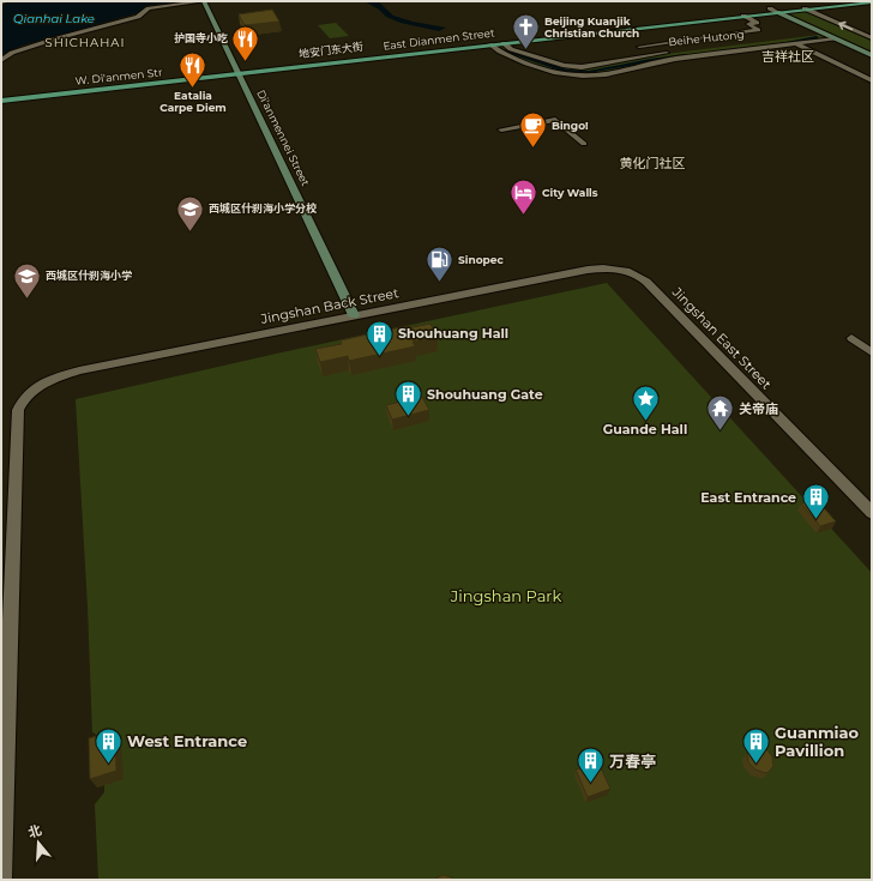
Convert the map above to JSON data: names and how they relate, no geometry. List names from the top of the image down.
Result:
{
  "streets": {
    "main road": [
      "East Dianmen Street",
      "地安门东大街",
      "W. Di'anmen Str",
      "Di'anmennei Street"
    ],
    "street": ["Beihe Hutong", "Jingshan Back Street", "Jingshan East Street"]
  },
  "crossings": [
    ["Beihe Hutong", "East Dianmen Street"],
    ["East Dianmen Street", "地安门东大街"],
    ["East Dianmen Street", "W. Di'anmen Str"],
    ["East Dianmen Street", "Di'anmennei Street"],
    ["地安门东大街", "W. Di'anmen Str"],
    ["地安门东大街", "Di'anmennei Street"],
    ["W. Di'anmen Str", "Di'anmennei Street"],
    ["Di'anmennei Street", "Jingshan Back Street"],
    ["Jingshan Back Street", "Jingshan East Street"]
  ],
  "districts": ["SHICHAHAI", "吉祥社区", "黄化门社区"],
  "water": ["Qianhai Lake"],
  "parks": ["Jingshan Park"],
  "places": {
    "church": ["Beijing Kuanjik Christian Church"],
    "restaurant": ["护国寺小吃", "Eatalia Carpe Diem"],
    "cafe": ["Bingo!"],
    "hotel": ["City Walls"],
    "school or university": ["西城区什刹海小学分校", "西城区什刹海小学"],
    "fuel station": ["Sinopec"],
    "building": [
      "Shouhuang Hall",
      "Shouhuang Gate",
      "East Entrance",
      "West Entrance",
      "Guanmiao Pavillion",
      "万春亭"
    ],
    "place": ["Guande Hall"],
    "temple": ["关帝庙"]
  },
  "north": "top"
}
